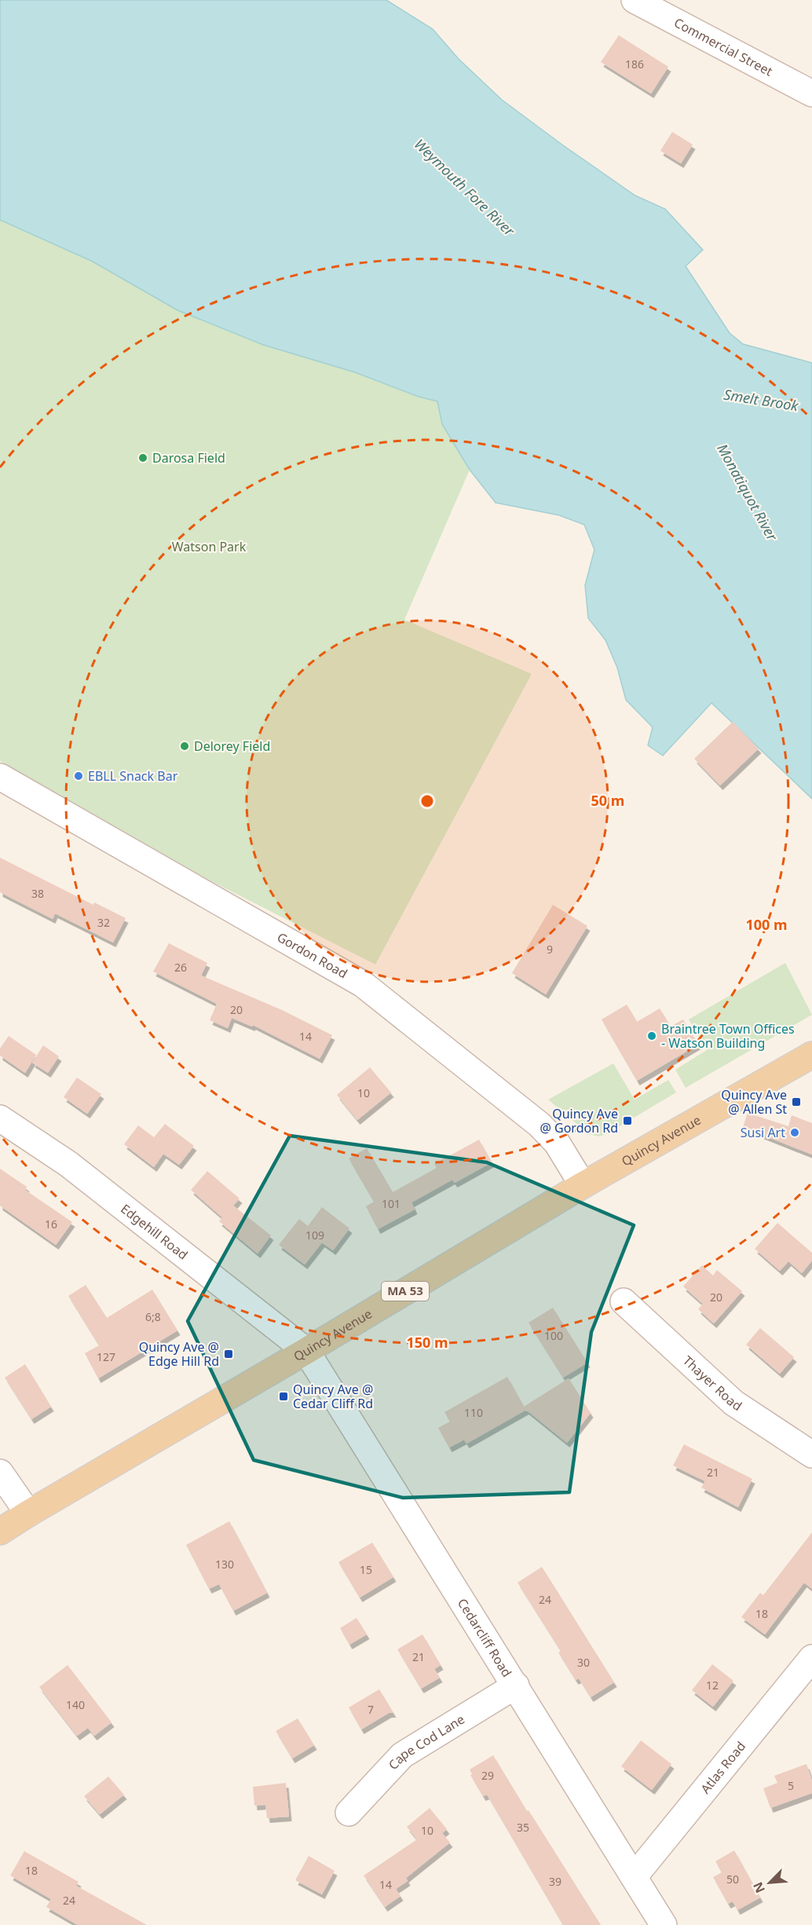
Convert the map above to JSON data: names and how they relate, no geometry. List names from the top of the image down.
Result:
{
  "streets": {
    "main road": ["Quincy Avenue", "MA 53"],
    "street": [
      "Commercial Street",
      "Gordon Road",
      "Edgehill Road",
      "Thayer Road",
      "Cedarcliff Road",
      "Cape Cod Lane",
      "Atlas Road"
    ]
  },
  "crossings": [
    ["Gordon Road", "Quincy Avenue"],
    ["Quincy Avenue", "Edgehill Road"],
    ["Quincy Avenue", "Cedarcliff Road"],
    ["Edgehill Road", "Cedarcliff Road"],
    ["Cedarcliff Road", "Cape Cod Lane"],
    ["Cedarcliff Road", "Atlas Road"]
  ],
  "water": ["Weymouth Fore River", "Smelt Brook", "Monatiquot River"],
  "parks": ["Watson Park"],
  "places": {
    "other": [
      "Darosa Field",
      "Delorey Field",
      "EBLL Snack Bar",
      "Braintree Town Offices - Watson Building",
      "Susi Art"
    ],
    "transit": [
      "Quincy Ave @ Allen St",
      "Quincy Ave @ Gordon Rd",
      "Quincy Ave @ Edge Hill Rd",
      "Quincy Ave @ Cedar Cliff Rd"
    ]
  },
  "house_numbers": [
    "186",
    "38",
    "32",
    "9",
    "26",
    "20",
    "14",
    "10",
    "101",
    "16",
    "109",
    "20",
    "6;8",
    "100",
    "127",
    "110",
    "21",
    "130",
    "15",
    "24",
    "18",
    "21",
    "30",
    "12",
    "140",
    "7",
    "29",
    "5",
    "35",
    "10",
    "18",
    "50",
    "39",
    "14",
    "24"
  ],
  "north": "bottom left",
  "rings": ["50 m", "100 m", "150 m"]
}
